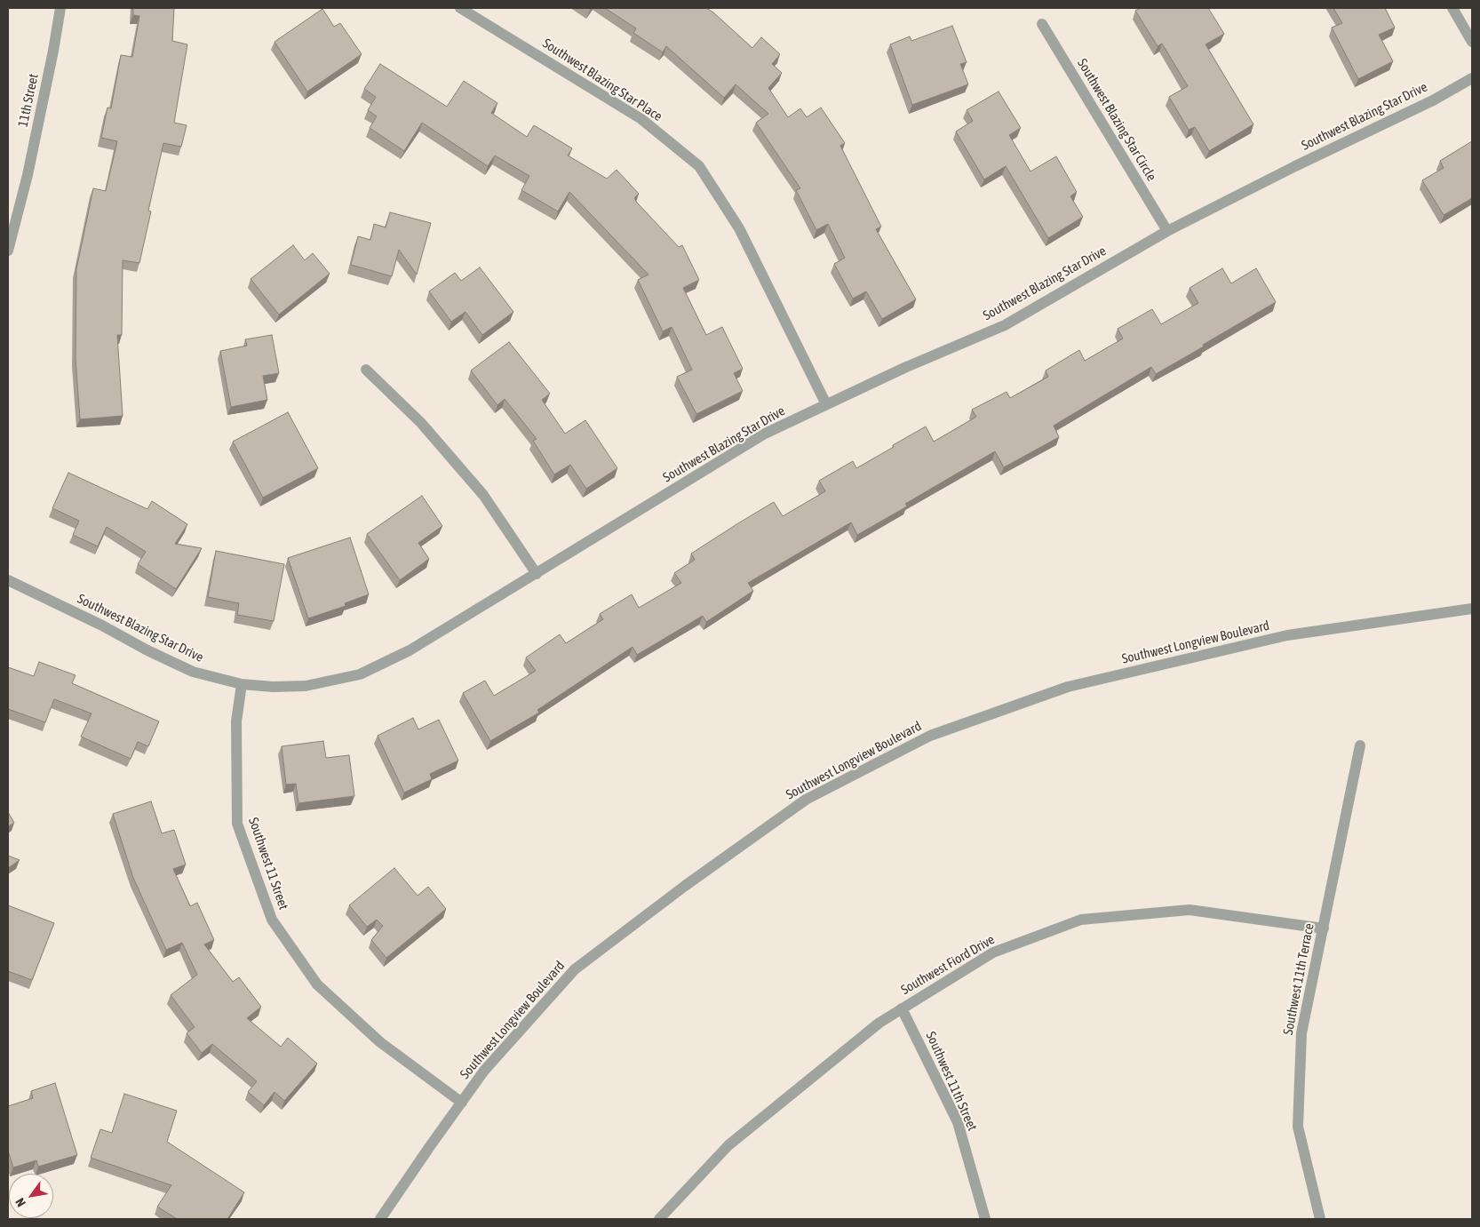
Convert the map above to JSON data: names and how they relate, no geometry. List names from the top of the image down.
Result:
{
  "streets": {
    "street": [
      "Southwest Blazing Star Place",
      "11th Street",
      "Southwest Blazing Star Drive",
      "Southwest Blazing Star Circle",
      "Southwest Longview Boulevard",
      "Southwest 11 Street",
      "Southwest Fiord Drive",
      "Southwest 11th Terrace",
      "Southwest 11th Street"
    ]
  },
  "crossings": [
    ["Southwest Blazing Star Place", "Southwest Blazing Star Drive"],
    ["Southwest Blazing Star Drive", "Southwest Blazing Star Circle"],
    ["Southwest Blazing Star Drive", "Southwest 11 Street"],
    ["Southwest Longview Boulevard", "Southwest 11 Street"],
    ["Southwest Fiord Drive", "Southwest 11th Terrace"],
    ["Southwest Fiord Drive", "Southwest 11th Street"]
  ],
  "north": "bottom left"
}
